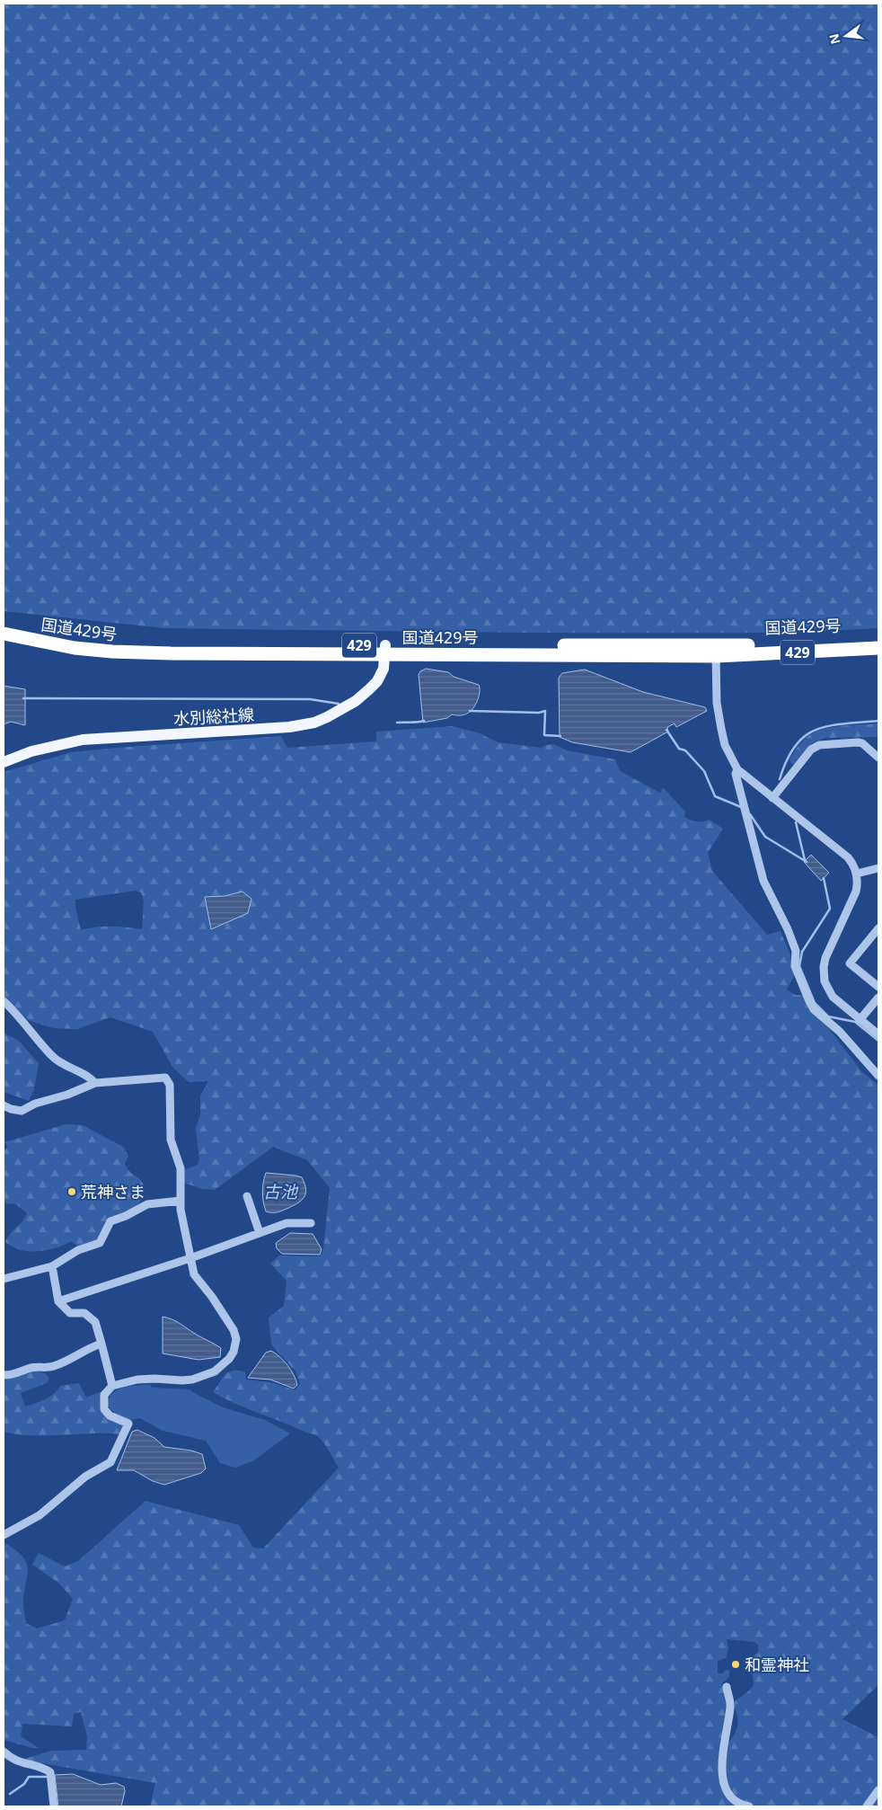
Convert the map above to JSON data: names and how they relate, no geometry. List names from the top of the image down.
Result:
{
  "streets": {
    "highway": ["国道429号", "429"],
    "main road": ["水別総社線"]
  },
  "crossings": [
    ["国道429号", "水別総社線"]
  ],
  "water": ["古池"],
  "places": ["荒神さま", "和霊神社"],
  "north": "left"
}
